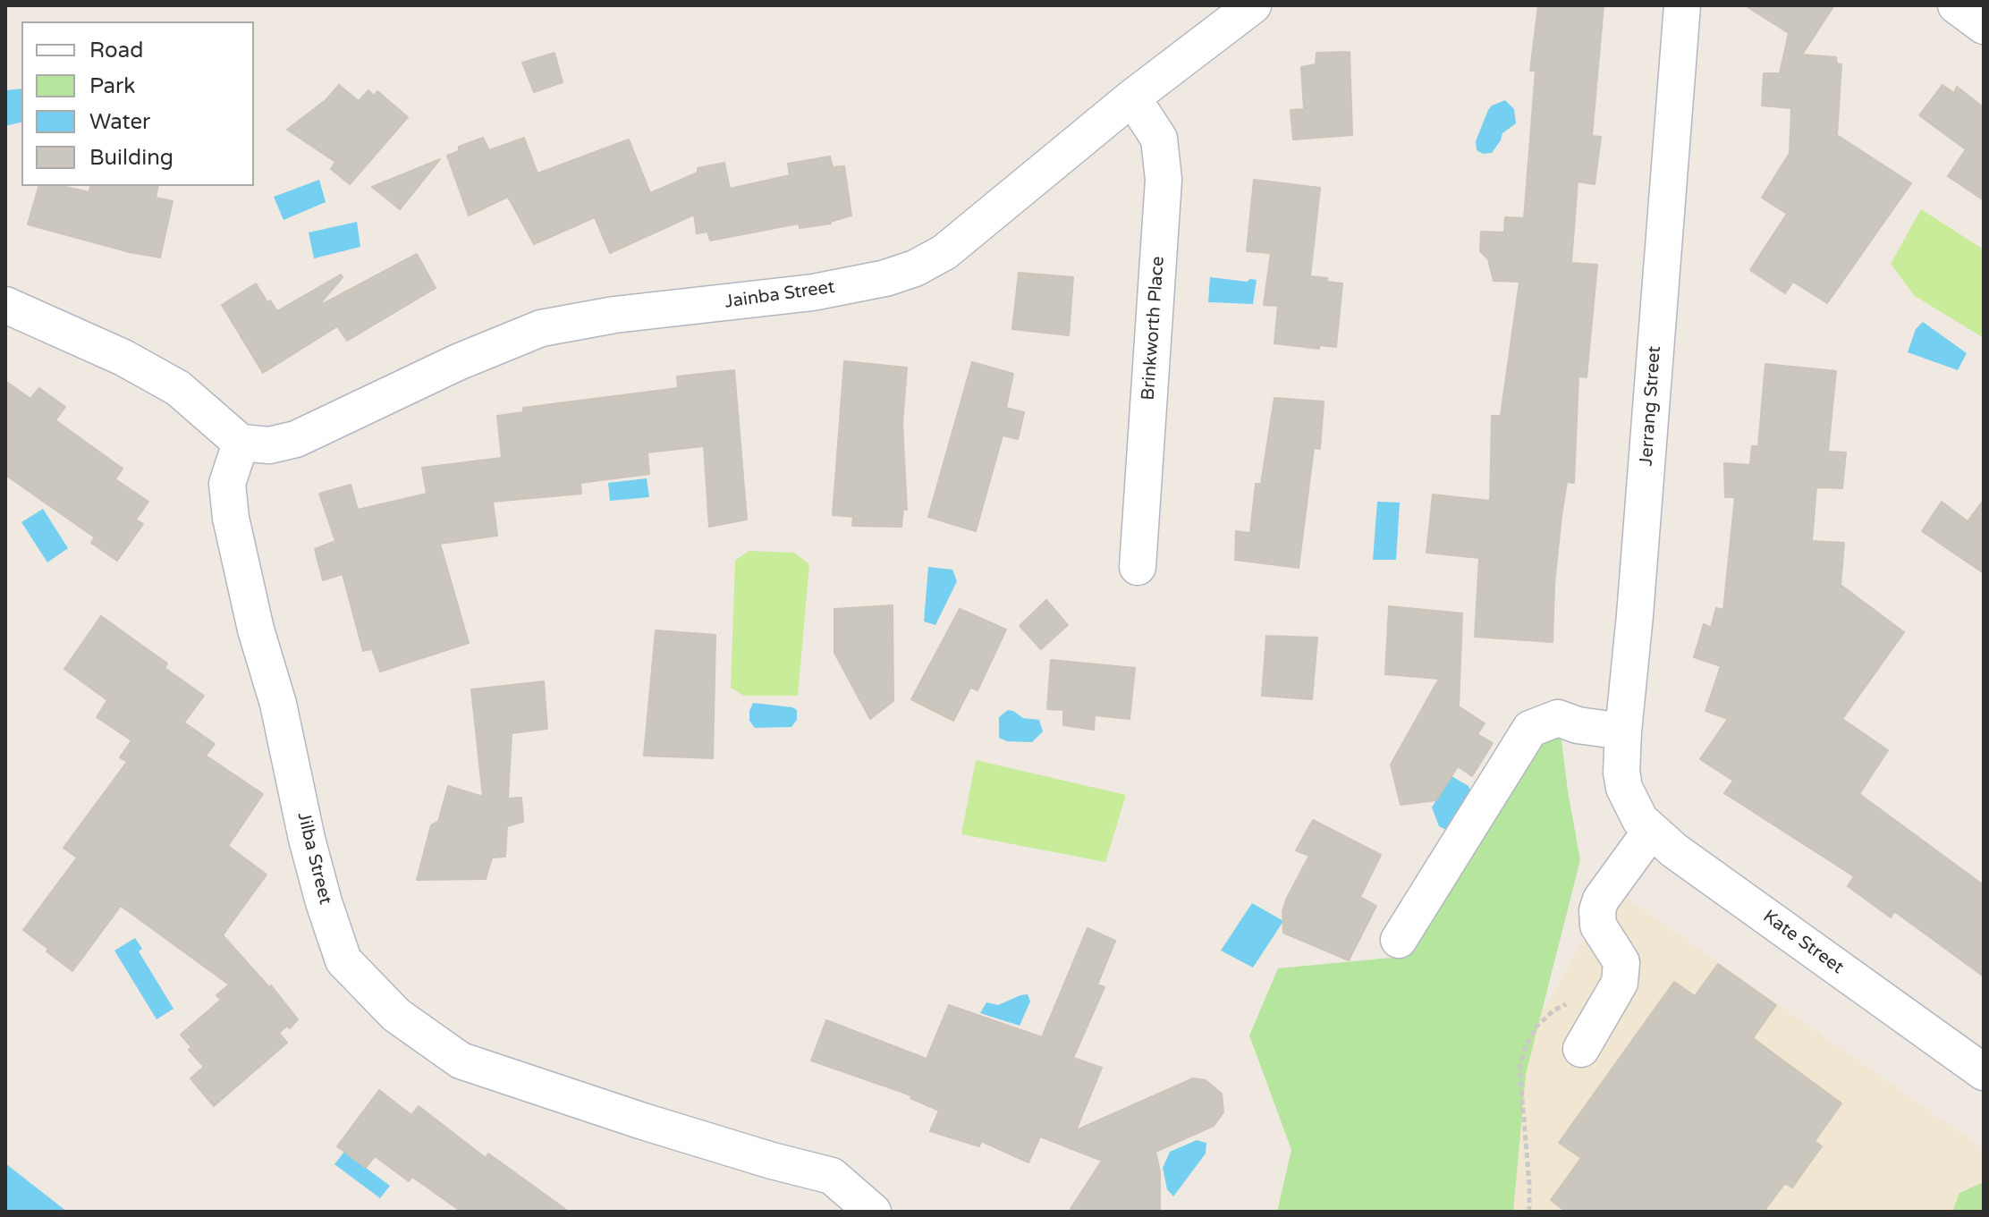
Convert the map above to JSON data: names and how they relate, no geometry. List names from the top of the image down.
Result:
{
  "streets": {
    "street": [
      "Jainba Street",
      "Brinkworth Place",
      "Jerrang Street",
      "Jilba Street",
      "Kate Street"
    ]
  },
  "crossings": [
    ["Jainba Street", "Brinkworth Place"],
    ["Jainba Street", "Jilba Street"],
    ["Jerrang Street", "Kate Street"]
  ],
  "legend": [
    "Road",
    "Park",
    "Water",
    "Building"
  ]
}
